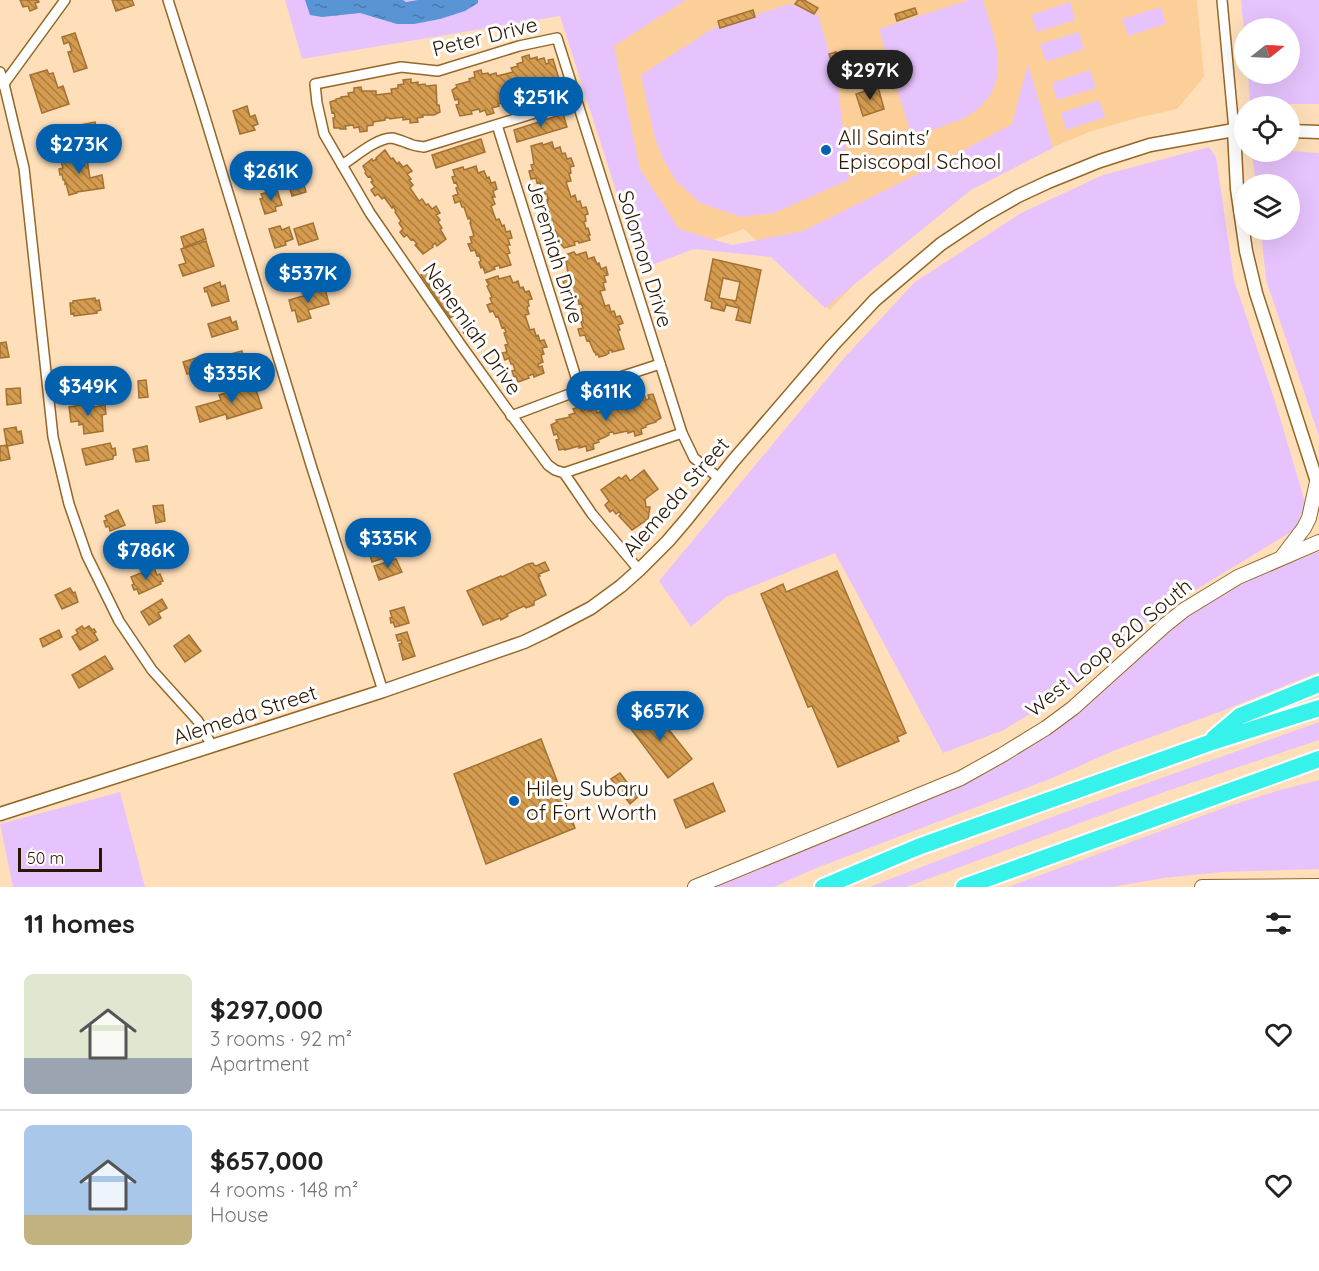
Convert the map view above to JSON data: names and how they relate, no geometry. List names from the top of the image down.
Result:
{
  "streets": {
    "main road": ["West Loop 820 South"],
    "street": [
      "Peter Drive",
      "Jeremiah Drive",
      "Solomon Drive",
      "Nehemiah Drive",
      "Alemeda Street"
    ]
  },
  "crossings": [
    ["Peter Drive", "Solomon Drive"],
    ["Peter Drive", "Nehemiah Drive"],
    ["Solomon Drive", "Alemeda Street"],
    ["Nehemiah Drive", "Alemeda Street"]
  ],
  "places": ["All Saints' Episcopal School", "Hiley Subaru of Fort Worth"],
  "scale_bar": "50 m",
  "north": "right",
  "page": {
    "price": [
      "$297K",
      "$251K",
      "$273K",
      "$261K",
      "$537K",
      "$335K",
      "$349K",
      "$611K",
      "$335K",
      "$786K",
      "$657K"
    ],
    "scale": "50 m",
    "heading": "11 homes",
    "list": [
      {
        "name": "$297,000",
        "note": "3 rooms · 92 m² · Apartment"
      },
      {
        "name": "$657,000",
        "note": "4 rooms · 148 m² · House"
      }
    ]
  }
}
